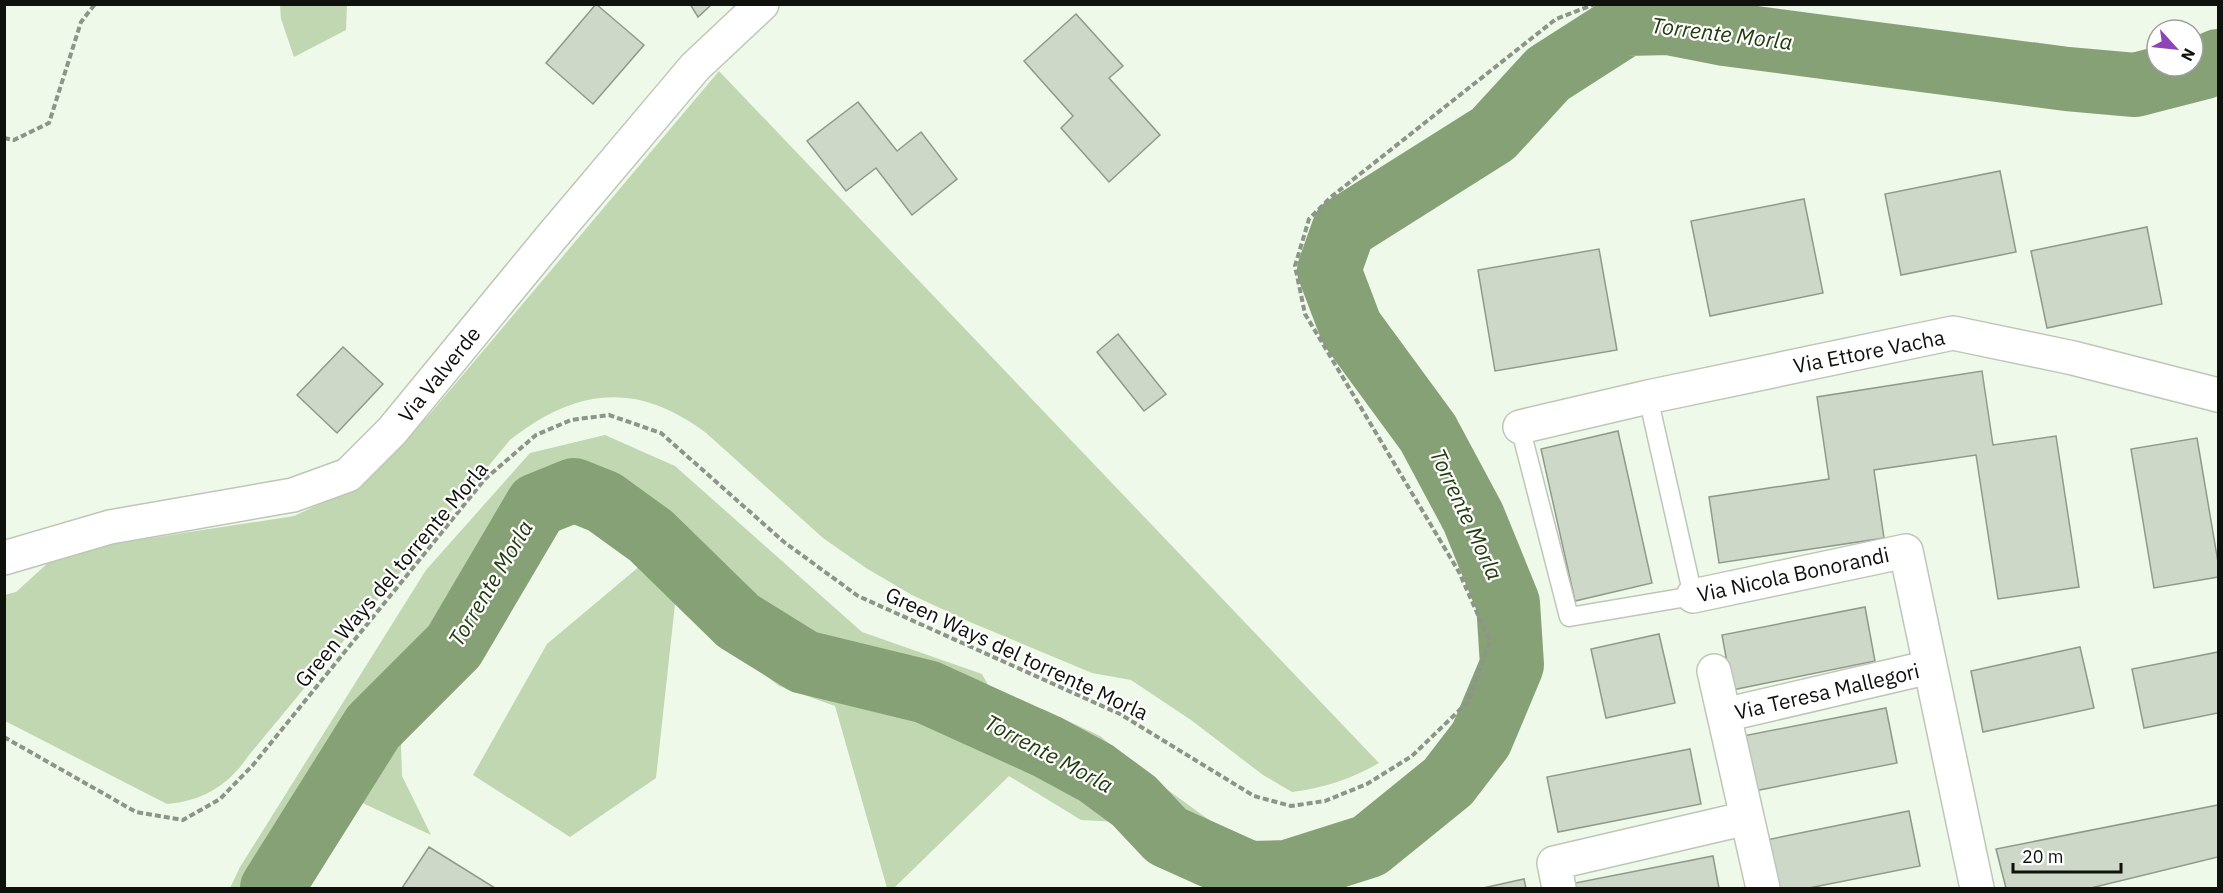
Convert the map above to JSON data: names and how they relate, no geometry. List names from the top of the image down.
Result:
{
  "streets": {
    "street": [
      "Via Ettore Vacha",
      "Via Valverde",
      "Via Nicola Bonorandi",
      "Via Teresa Mallegori"
    ],
    "path": ["Green Ways del torrente Morla"]
  },
  "crossings": [
    ["Via Ettore Vacha", "Via Nicola Bonorandi"],
    ["Via Nicola Bonorandi", "Via Teresa Mallegori"]
  ],
  "water": ["Torrente Morla"],
  "scale_bar": "20 m",
  "north": "bottom right"
}
